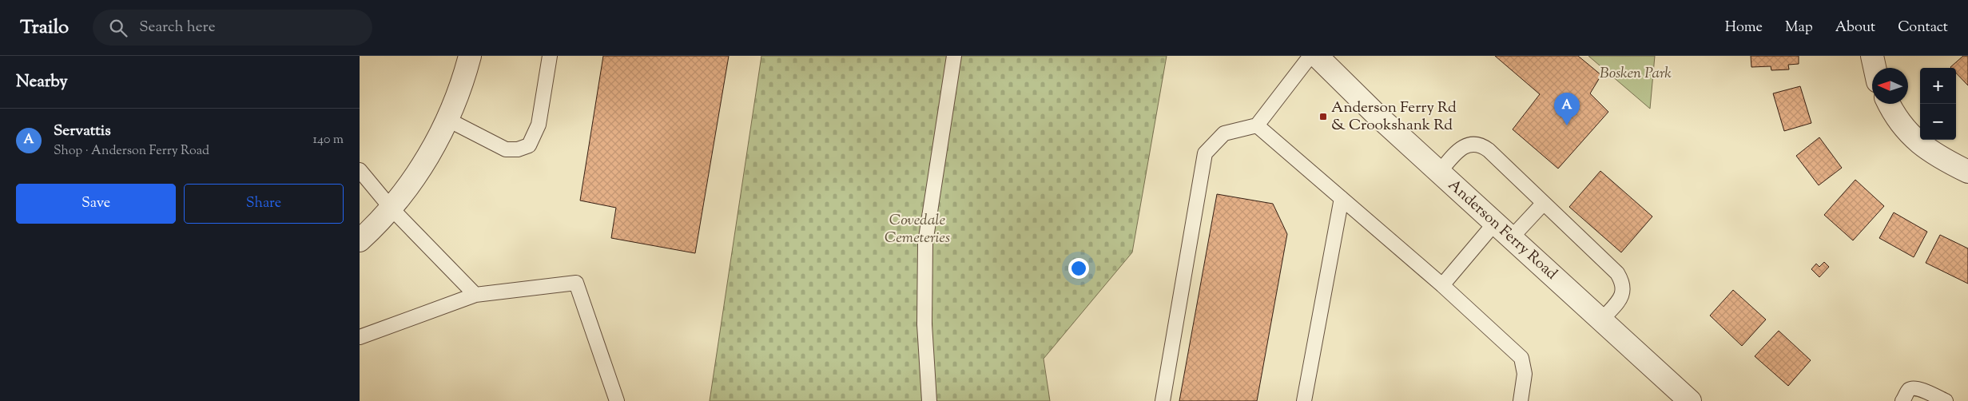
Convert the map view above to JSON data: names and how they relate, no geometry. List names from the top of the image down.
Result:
{
  "streets": {
    "street": ["Anderson Ferry Road"]
  },
  "parks": ["Bosken Park", "Covedale Cemeteries"],
  "places": {
    "transit": ["Anderson Ferry Rd & Crookshank Rd"]
  },
  "north": "left",
  "page": {
    "header": "Trailo",
    "search": "Search here",
    "nav": [
      "Home",
      "Map",
      "About",
      "Contact"
    ],
    "heading": "Nearby",
    "map_buttons": ["+", "−"],
    "pins": "A",
    "list": [
      {
        "mark": "A",
        "name": "Servattis",
        "note": "Shop · Anderson Ferry Road",
        "value": "140 m"
      }
    ],
    "buttons": ["Save", "Share"]
  }
}
